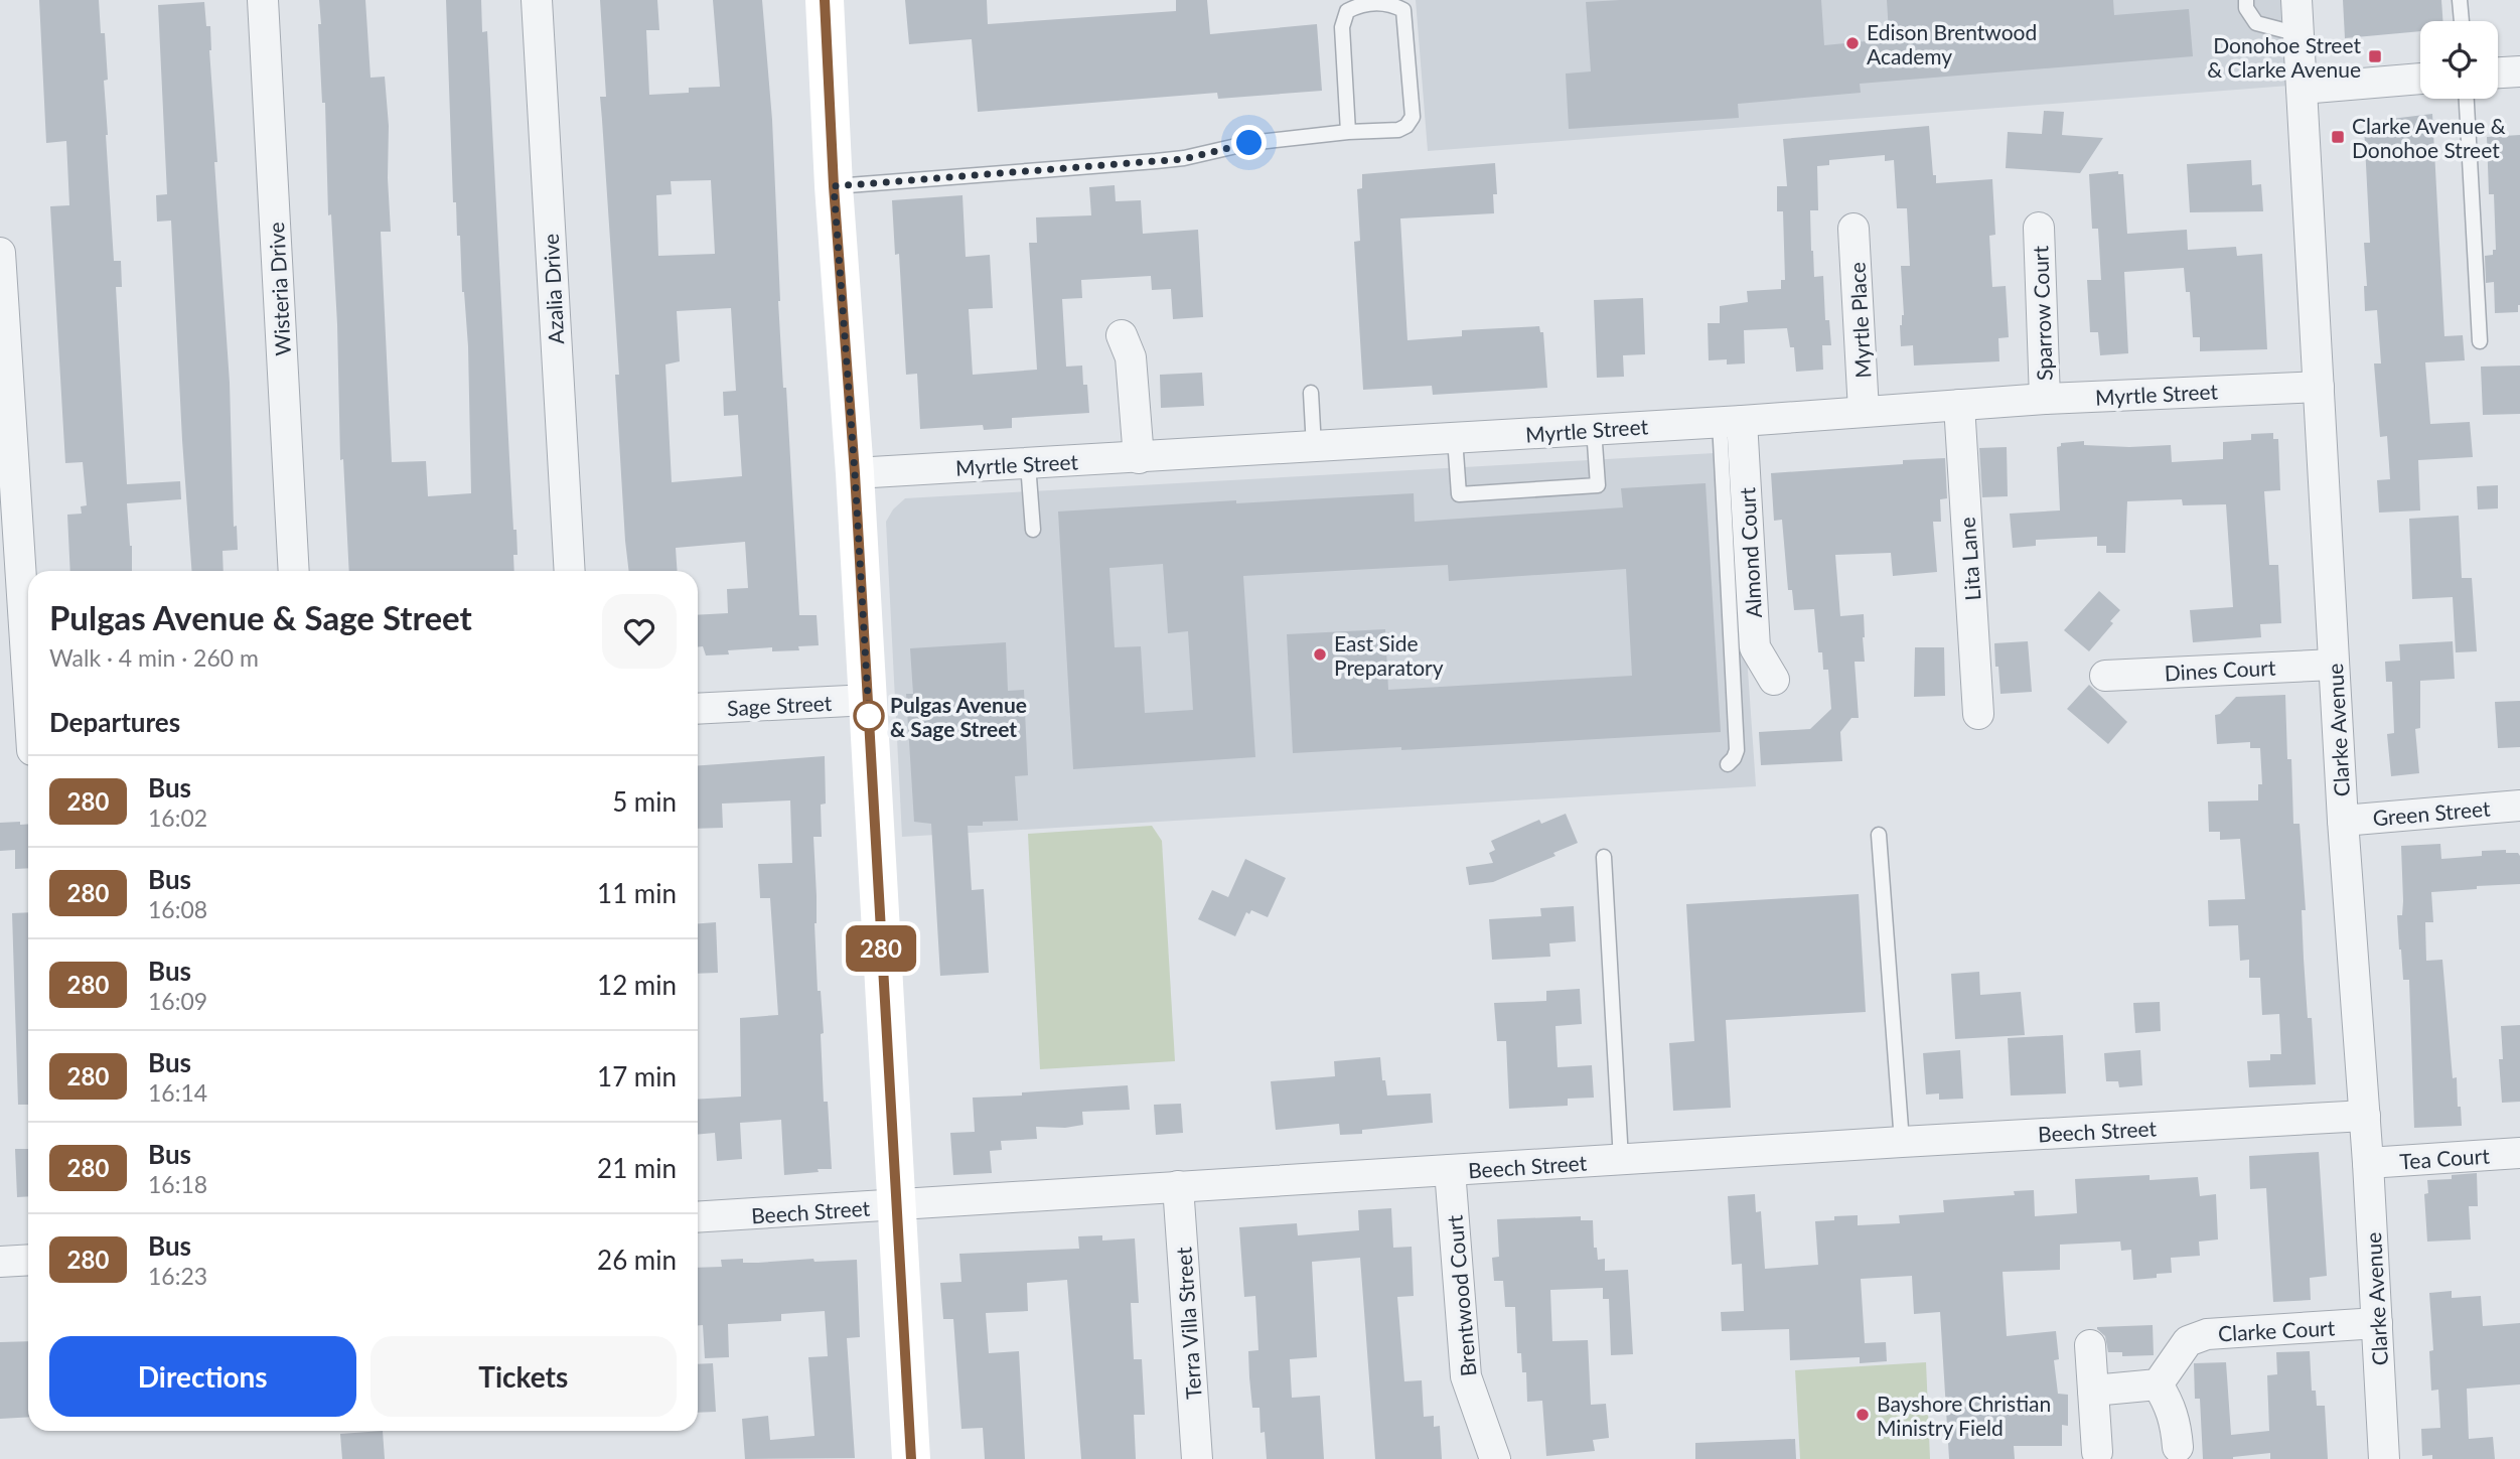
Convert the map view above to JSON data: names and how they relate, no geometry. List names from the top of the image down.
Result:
{
  "streets": {
    "street": [
      "Wisteria Drive",
      "Azalia Drive",
      "Sparrow Court",
      "Myrtle Place",
      "Myrtle Street",
      "Almond Court",
      "Lita Lane",
      "Dines Court",
      "Sage Street",
      "Clarke Avenue",
      "Green Street",
      "Beech Street",
      "Tea Court",
      "Brentwood Court",
      "Terra Villa Street",
      "Clarke Court"
    ]
  },
  "crossings": [
    ["Sparrow Court", "Myrtle Street"],
    ["Myrtle Place", "Myrtle Street"],
    ["Myrtle Street", "Almond Court"],
    ["Myrtle Street", "Lita Lane"],
    ["Myrtle Street", "Clarke Avenue"],
    ["Dines Court", "Clarke Avenue"],
    ["Clarke Avenue", "Green Street"],
    ["Clarke Avenue", "Beech Street"],
    ["Clarke Avenue", "Tea Court"],
    ["Clarke Avenue", "Clarke Court"],
    ["Beech Street", "Brentwood Court"],
    ["Beech Street", "Terra Villa Street"]
  ],
  "places": {
    "other": [
      "Edison Brentwood Academy",
      "East Side Preparatory",
      "Pulgas Avenue & Sage Street",
      "Bayshore Christian Ministry Field"
    ],
    "transit": ["Donohoe Street & Clarke Avenue", "Clarke Avenue & Donohoe Street"]
  },
  "lines": ["bus line 280"],
  "page": {
    "on_map": "280",
    "heading": [
      ["Pulgas Avenue & Sage Street", "Walk · 4 min · 260 m"],
      "Departures"
    ],
    "list": [
      {
        "mark": "280",
        "name": "Bus",
        "note": "16:02",
        "value": "5 min"
      },
      {
        "mark": "280",
        "name": "Bus",
        "note": "16:08",
        "value": "11 min"
      },
      {
        "mark": "280",
        "name": "Bus",
        "note": "16:09",
        "value": "12 min"
      },
      {
        "mark": "280",
        "name": "Bus",
        "note": "16:14",
        "value": "17 min"
      },
      {
        "mark": "280",
        "name": "Bus",
        "note": "16:18",
        "value": "21 min"
      },
      {
        "mark": "280",
        "name": "Bus",
        "note": "16:23",
        "value": "26 min"
      }
    ],
    "buttons": ["Directions", "Tickets"]
  }
}
